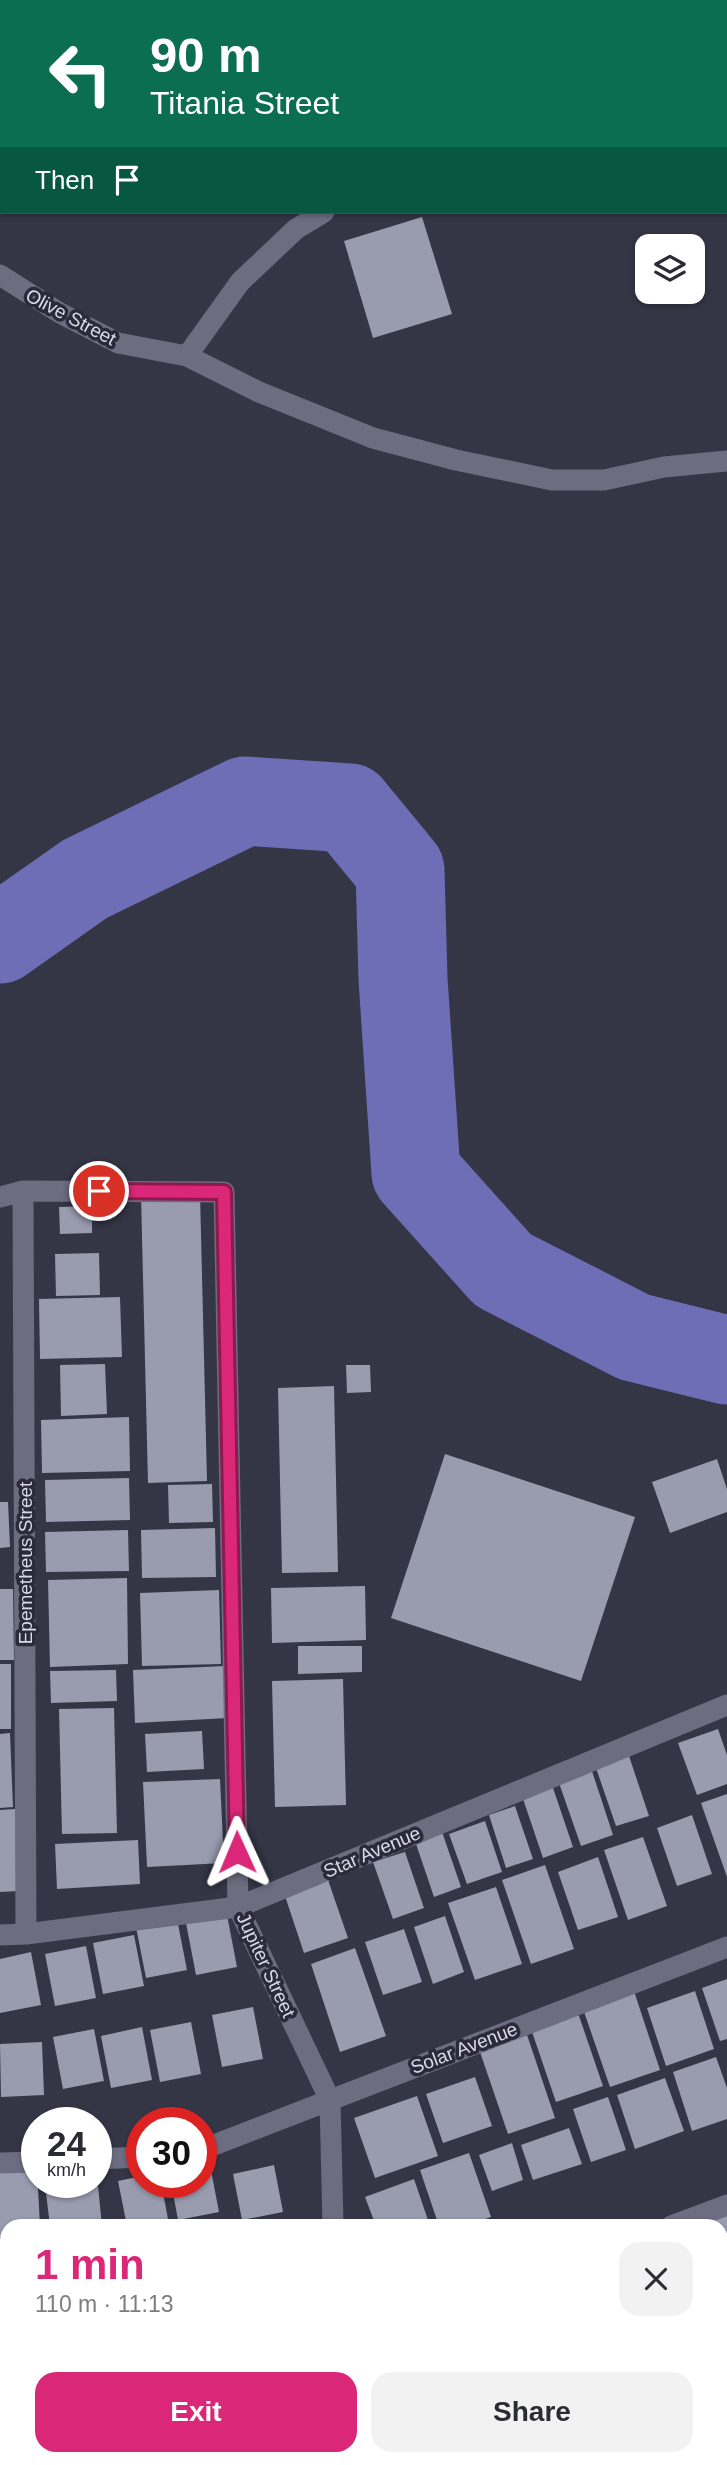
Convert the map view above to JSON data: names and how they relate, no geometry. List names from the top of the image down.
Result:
{
  "streets": {
    "street": [
      "Olive Street",
      "Epemetheus Street",
      "Star Avenue",
      "Jupiter Street",
      "Solar Avenue"
    ]
  },
  "crossings": [
    ["Epemetheus Street", "Star Avenue"],
    ["Epemetheus Street", "Jupiter Street"],
    ["Star Avenue", "Jupiter Street"],
    ["Jupiter Street", "Solar Avenue"]
  ],
  "page": {
    "turn": ["90 m", "Titania Street"],
    "then": "Then",
    "speed": "24 km/h",
    "limit": "30",
    "heading": ["1 min", "110 m · 11:13"],
    "buttons": ["Exit", "Share"]
  }
}
